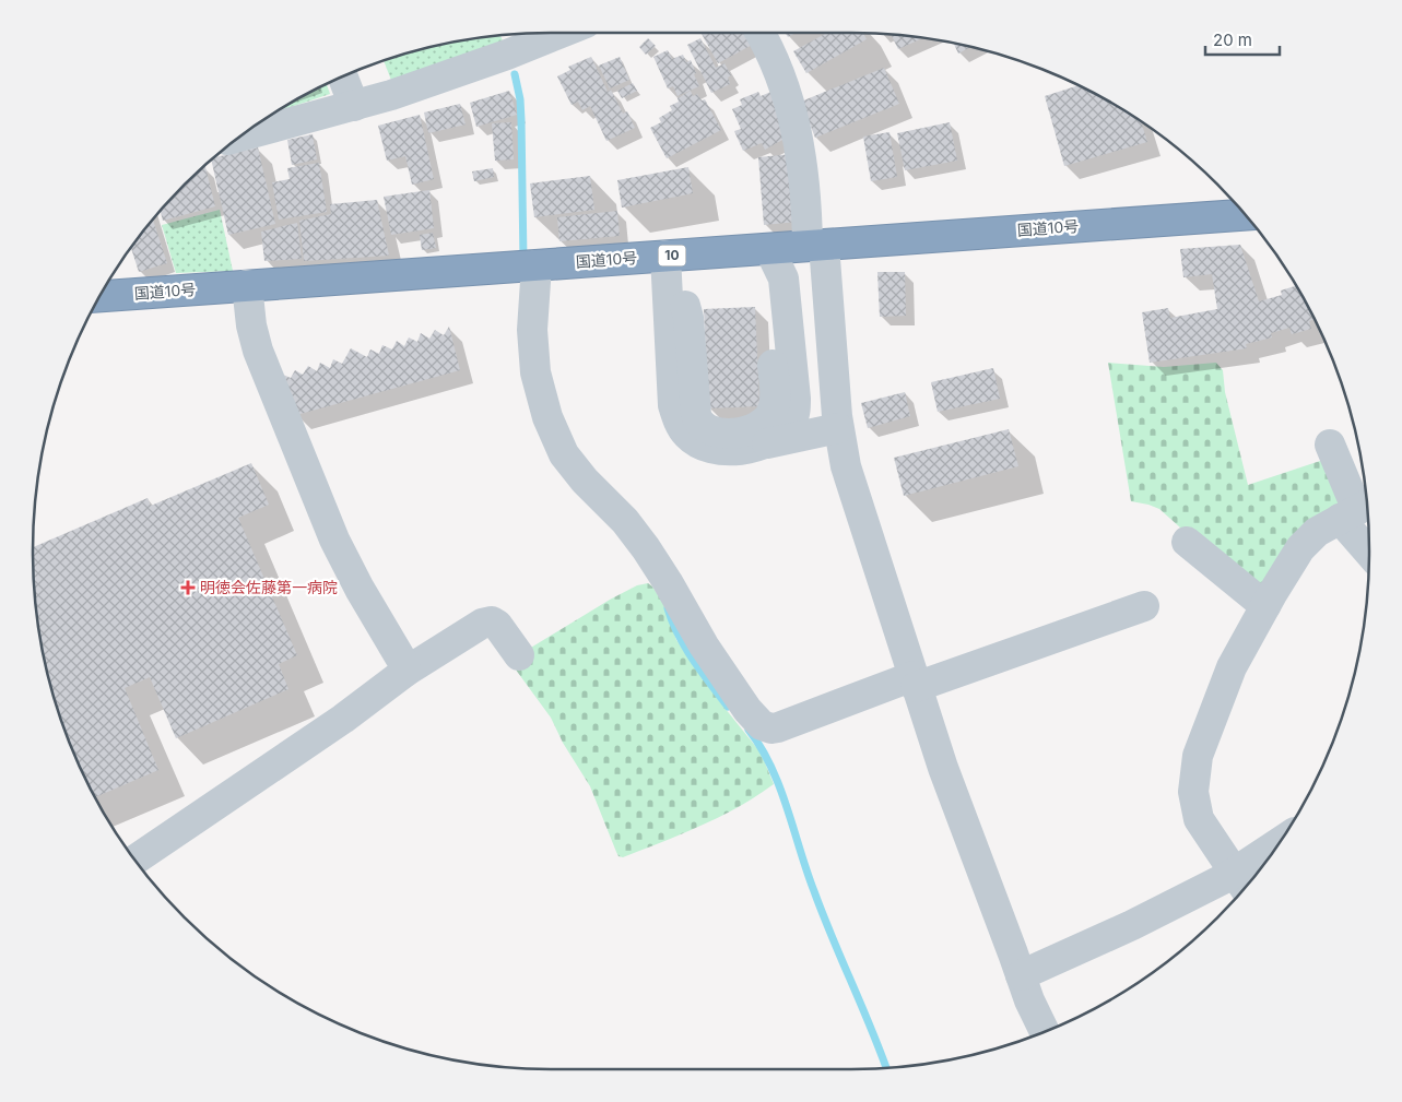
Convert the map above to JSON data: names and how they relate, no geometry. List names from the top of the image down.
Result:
{
  "streets": {
    "highway": ["国道10号", "10"]
  },
  "places": {
    "health": ["明徳会佐藤第一病院"]
  },
  "scale_bar": "20 m"
}
